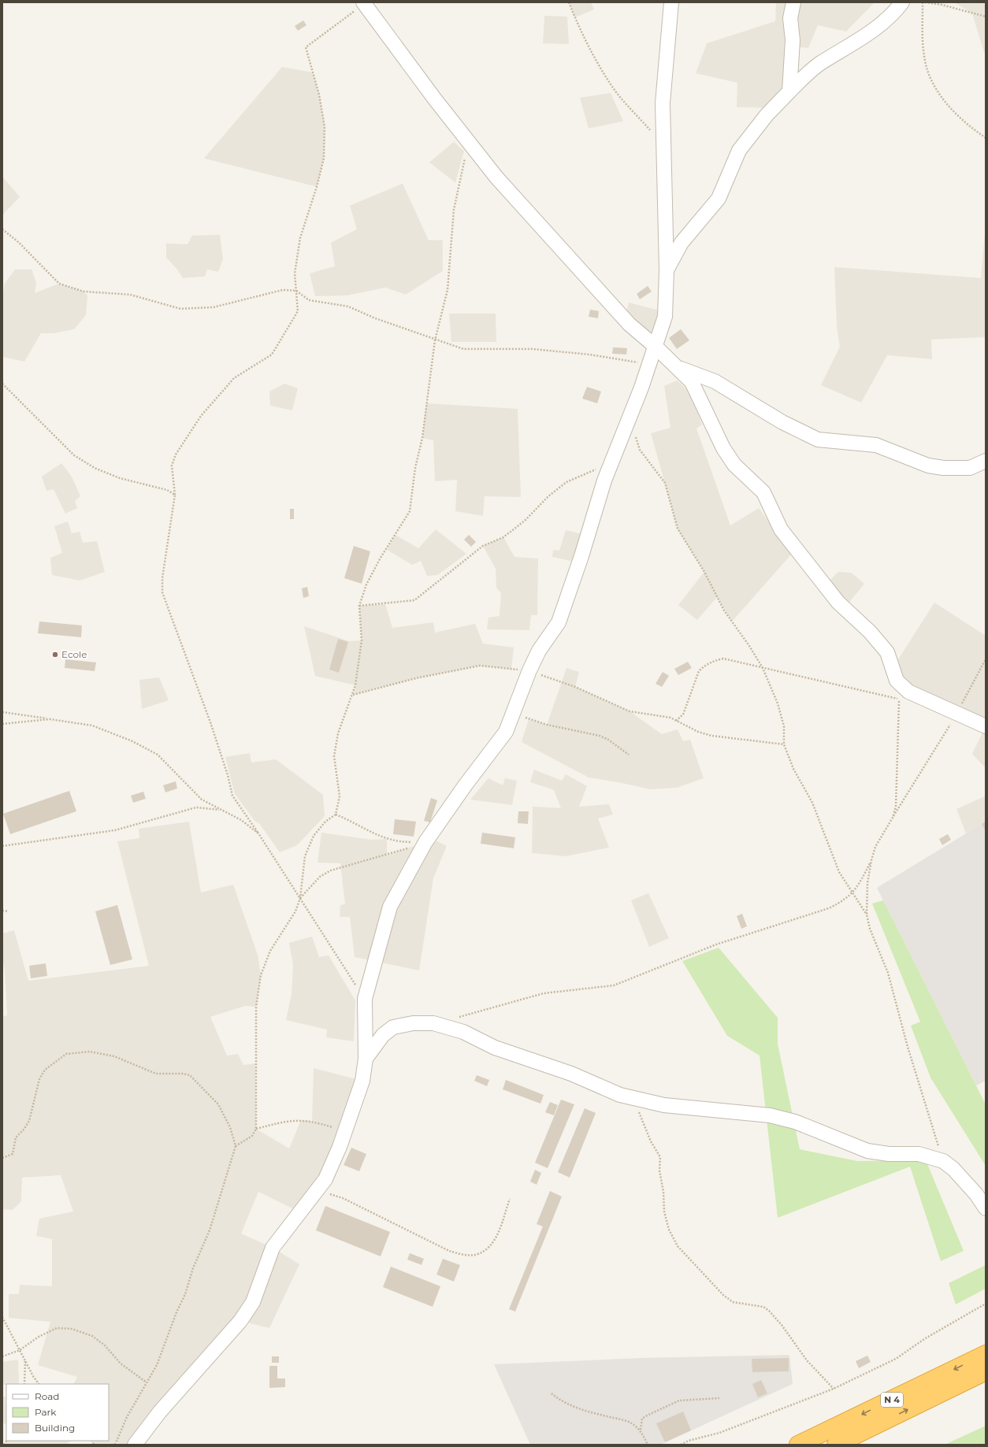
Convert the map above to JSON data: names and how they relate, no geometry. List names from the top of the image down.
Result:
{
  "streets": {
    "highway": ["N 4"]
  },
  "places": ["Ecole"],
  "legend": ["Road", "Park", "Building"]
}
